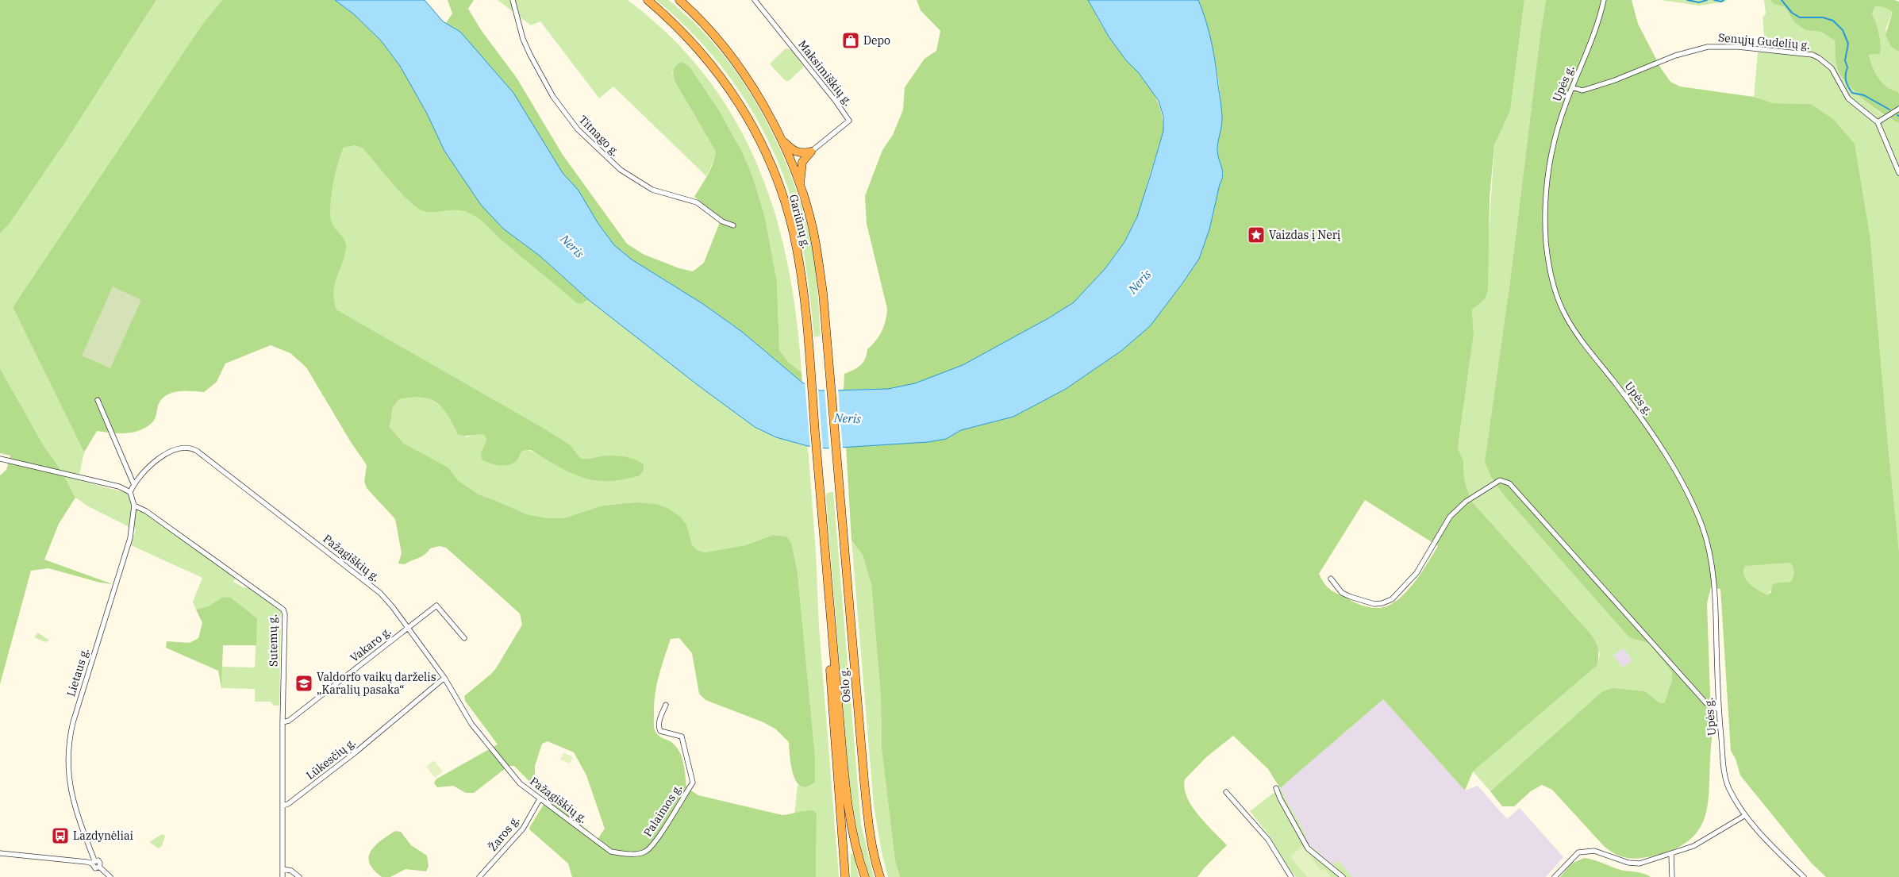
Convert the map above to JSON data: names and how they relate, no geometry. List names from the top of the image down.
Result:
{
  "streets": {
    "highway": ["Gariūnų g.", "Oslo g."],
    "street": [
      "Senųjų Gudelių g.",
      "Maksimiškių g.",
      "Upės g.",
      "Titnago g.",
      "Pažagiškių g.",
      "Sutemų g.",
      "Vakaro g.",
      "Lietaus g.",
      "Lūkesčių g.",
      "Palaimos g.",
      "Žaros g."
    ]
  },
  "crossings": [
    ["Senųjų Gudelių g.", "Upės g."],
    ["Gariūnų g.", "Oslo g."],
    ["Pažagiškių g.", "Vakaro g."],
    ["Pažagiškių g.", "Lietaus g."],
    ["Pažagiškių g.", "Lūkesčių g."],
    ["Pažagiškių g.", "Palaimos g."],
    ["Pažagiškių g.", "Žaros g."],
    ["Sutemų g.", "Vakaro g."],
    ["Sutemų g.", "Lietaus g."],
    ["Sutemų g.", "Lūkesčių g."]
  ],
  "water": ["Neris"],
  "places": {
    "shop": ["Depo"],
    "place": ["Vaizdas į Nerį"],
    "school or university": ["Valdorfo vaikų darželis „Karalių pasaka“"],
    "bus stop": ["Lazdynėliai"]
  }
}
